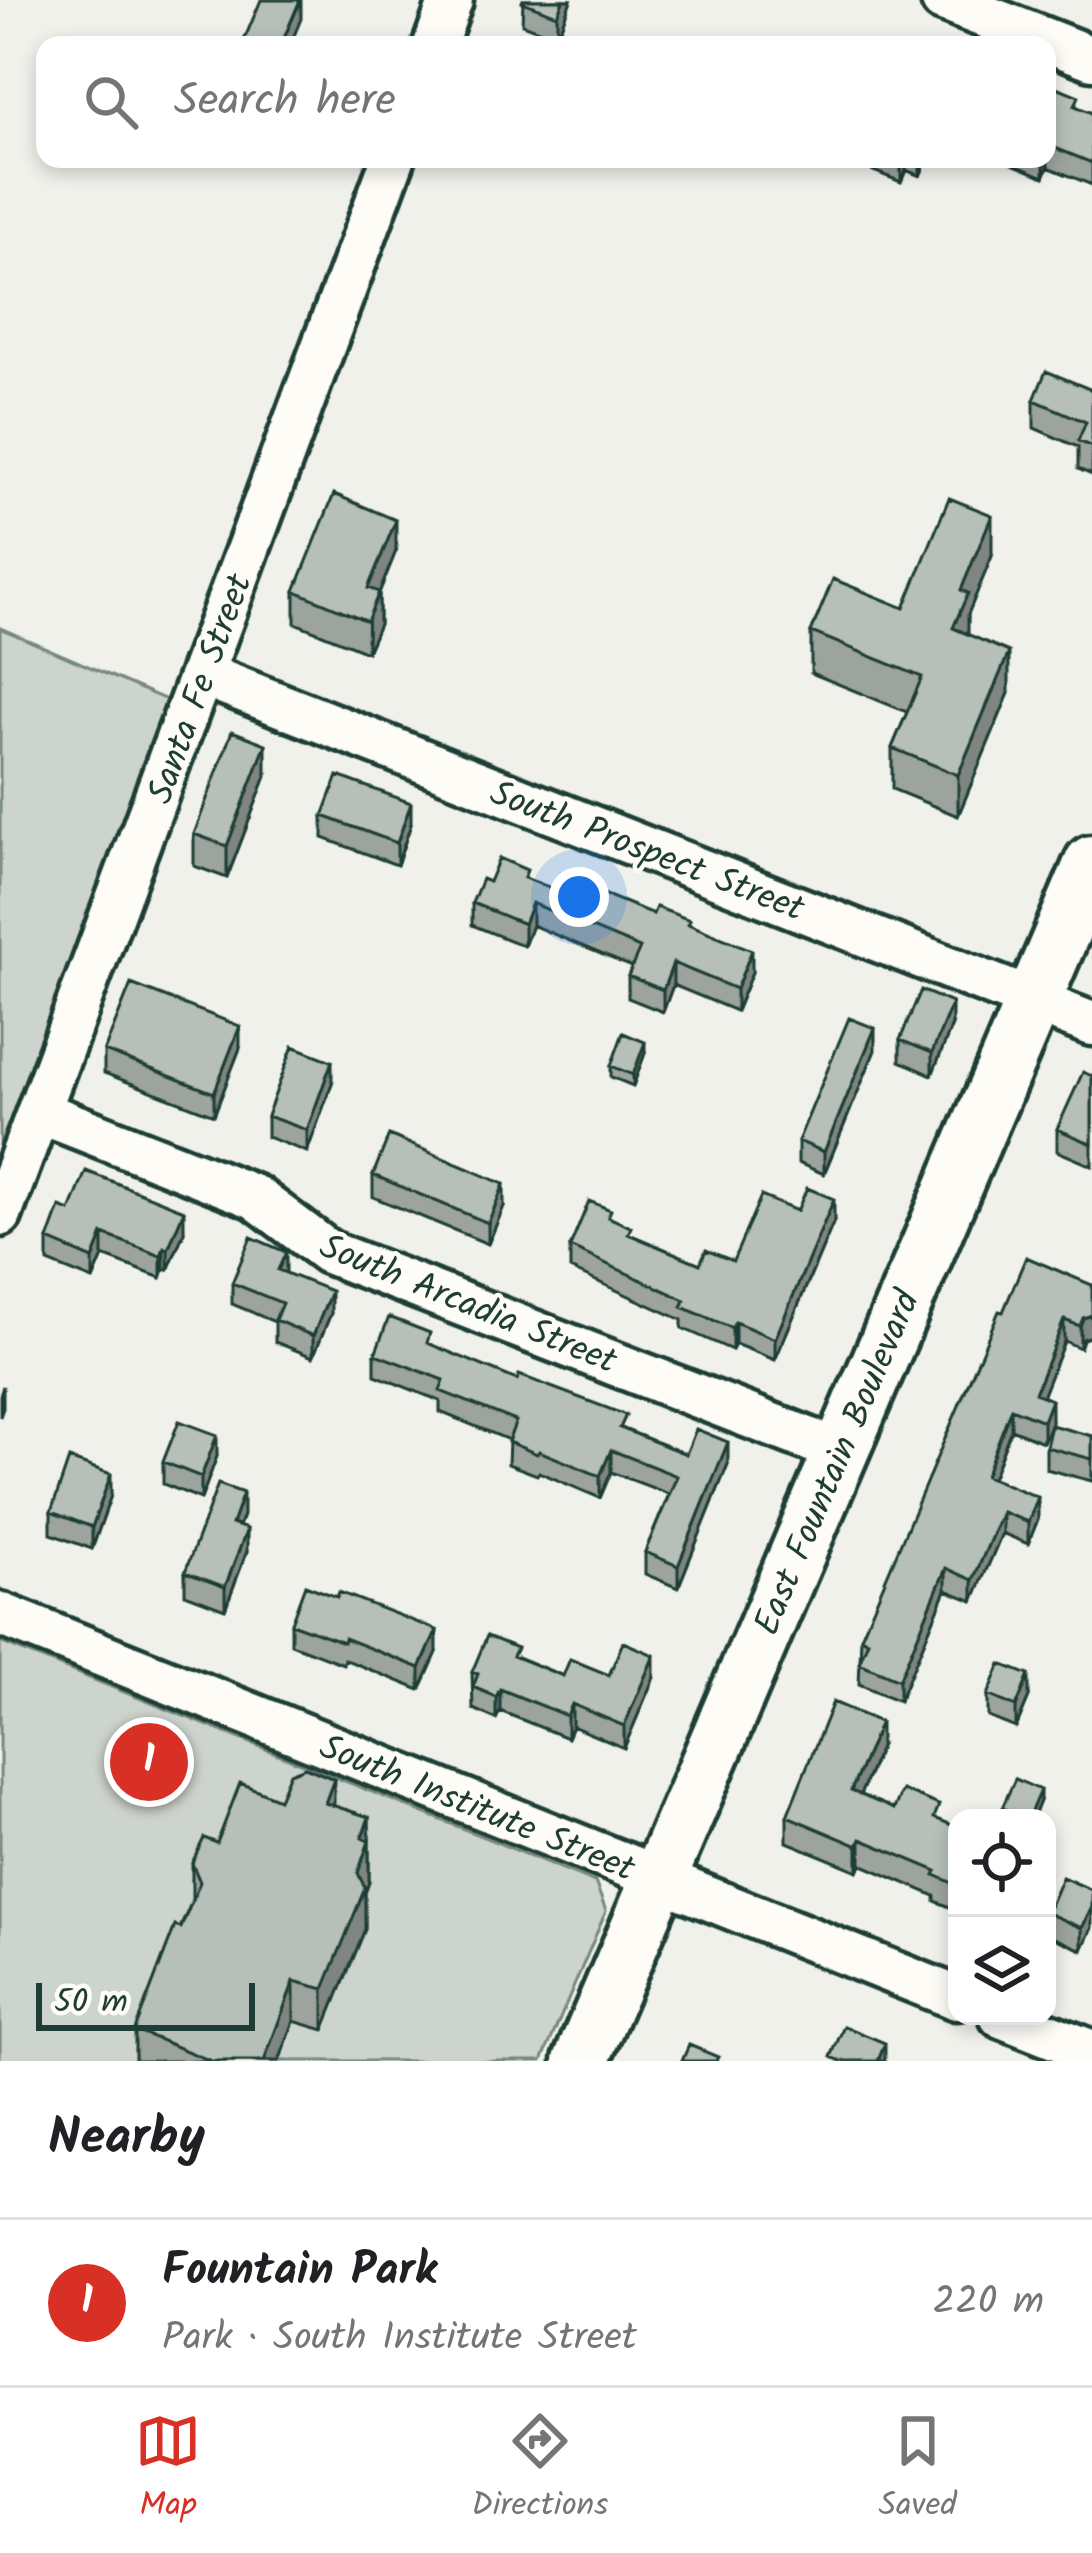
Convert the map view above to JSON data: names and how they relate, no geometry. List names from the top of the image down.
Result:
{
  "streets": {
    "main road": ["East Fountain Boulevard"],
    "street": [
      "Santa Fe Street",
      "South Prospect Street",
      "South Arcadia Street",
      "South Institute Street"
    ]
  },
  "crossings": [
    ["Santa Fe Street", "South Prospect Street"],
    ["Santa Fe Street", "South Arcadia Street"],
    ["South Prospect Street", "East Fountain Boulevard"],
    ["South Arcadia Street", "East Fountain Boulevard"],
    ["East Fountain Boulevard", "South Institute Street"]
  ],
  "scale_bar": "50 m",
  "page": {
    "search": "Search here",
    "pins": "1",
    "scale": "50 m",
    "heading": "Nearby",
    "list": [
      {
        "mark": "1",
        "name": "Fountain Park",
        "note": "Park · South Institute Street",
        "value": "220 m"
      }
    ],
    "nav": ["Map", "Directions", "Saved"]
  }
}
